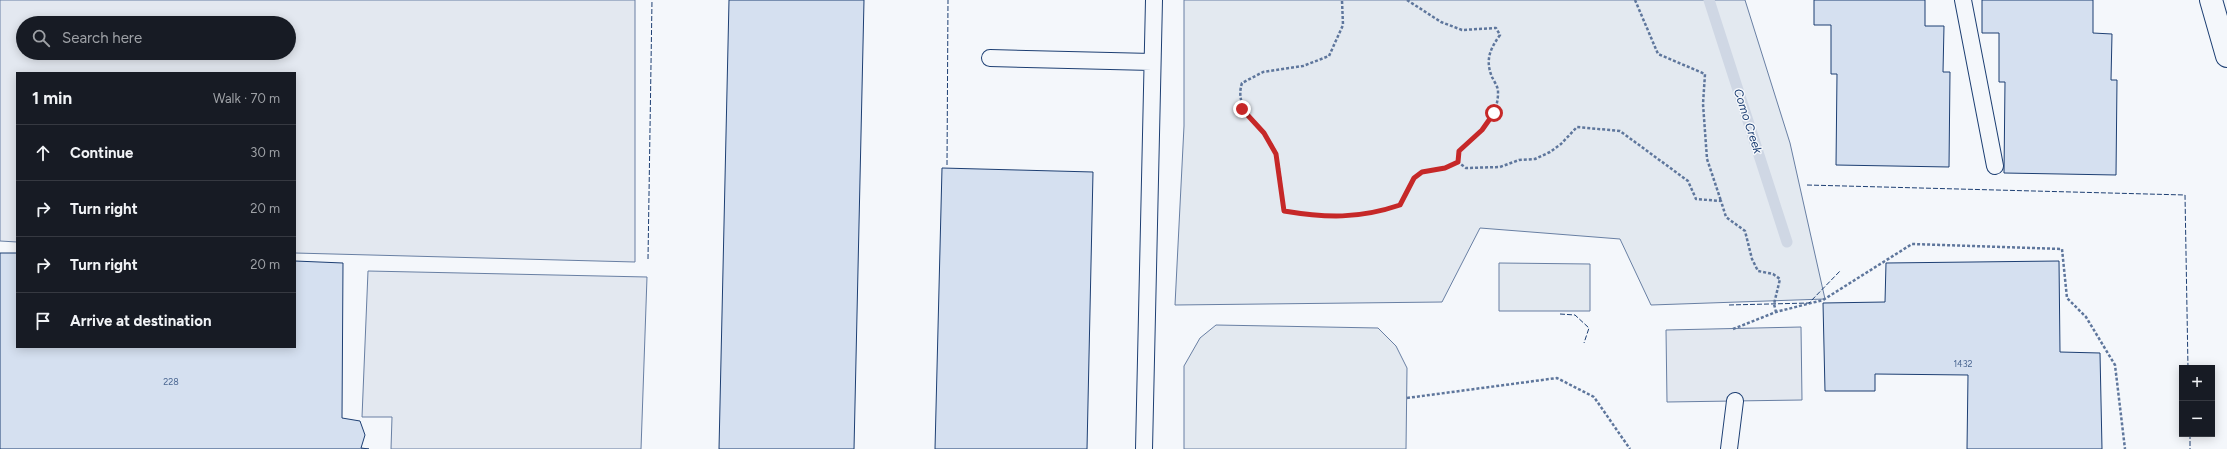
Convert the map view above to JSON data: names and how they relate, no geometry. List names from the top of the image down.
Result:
{
  "water": ["Como Creek"],
  "house_numbers": ["1432", "228"],
  "page": {
    "search": "Search here",
    "heading": ["1 min", "Walk · 70 m"],
    "list": [
      ["Continue", "30 m"],
      ["Turn right", "20 m"],
      ["Turn right", "20 m"],
      "Arrive at destination"
    ],
    "map_buttons": ["+", "−"]
  }
}
